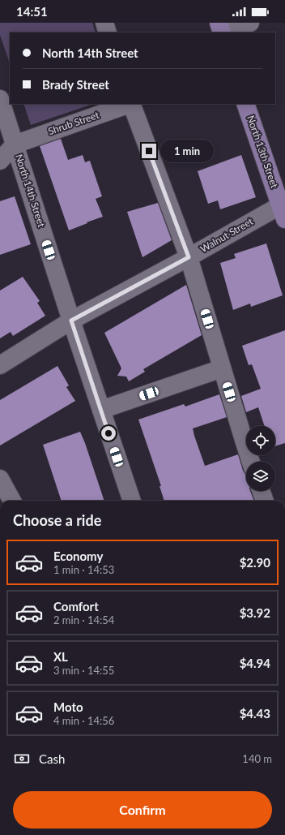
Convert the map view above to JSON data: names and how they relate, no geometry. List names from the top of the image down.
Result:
{
  "streets": {
    "main road": ["North 13th Street"],
    "street": ["Shrub Street", "North 14th Street", "Walnut Street"]
  },
  "crossings": [
    ["Shrub Street", "North 14th Street"],
    ["North 13th Street", "Walnut Street"],
    ["North 14th Street", "Walnut Street"]
  ],
  "page": {
    "status": "14:51",
    "banner": ["North 14th Street", "Brady Street"],
    "bubble": "1 min",
    "heading": "Choose a ride",
    "list": [
      {
        "name": "Economy",
        "note": "1 min · 14:53",
        "value": "$2.90"
      },
      {
        "name": "Comfort",
        "note": "2 min · 14:54",
        "value": "$3.92"
      },
      {
        "name": "XL",
        "note": "3 min · 14:55",
        "value": "$4.94"
      },
      {
        "name": "Moto",
        "note": "4 min · 14:56",
        "value": "$4.43"
      }
    ],
    "pay": ["Cash", "140 m"],
    "buttons": "Confirm"
  }
}
